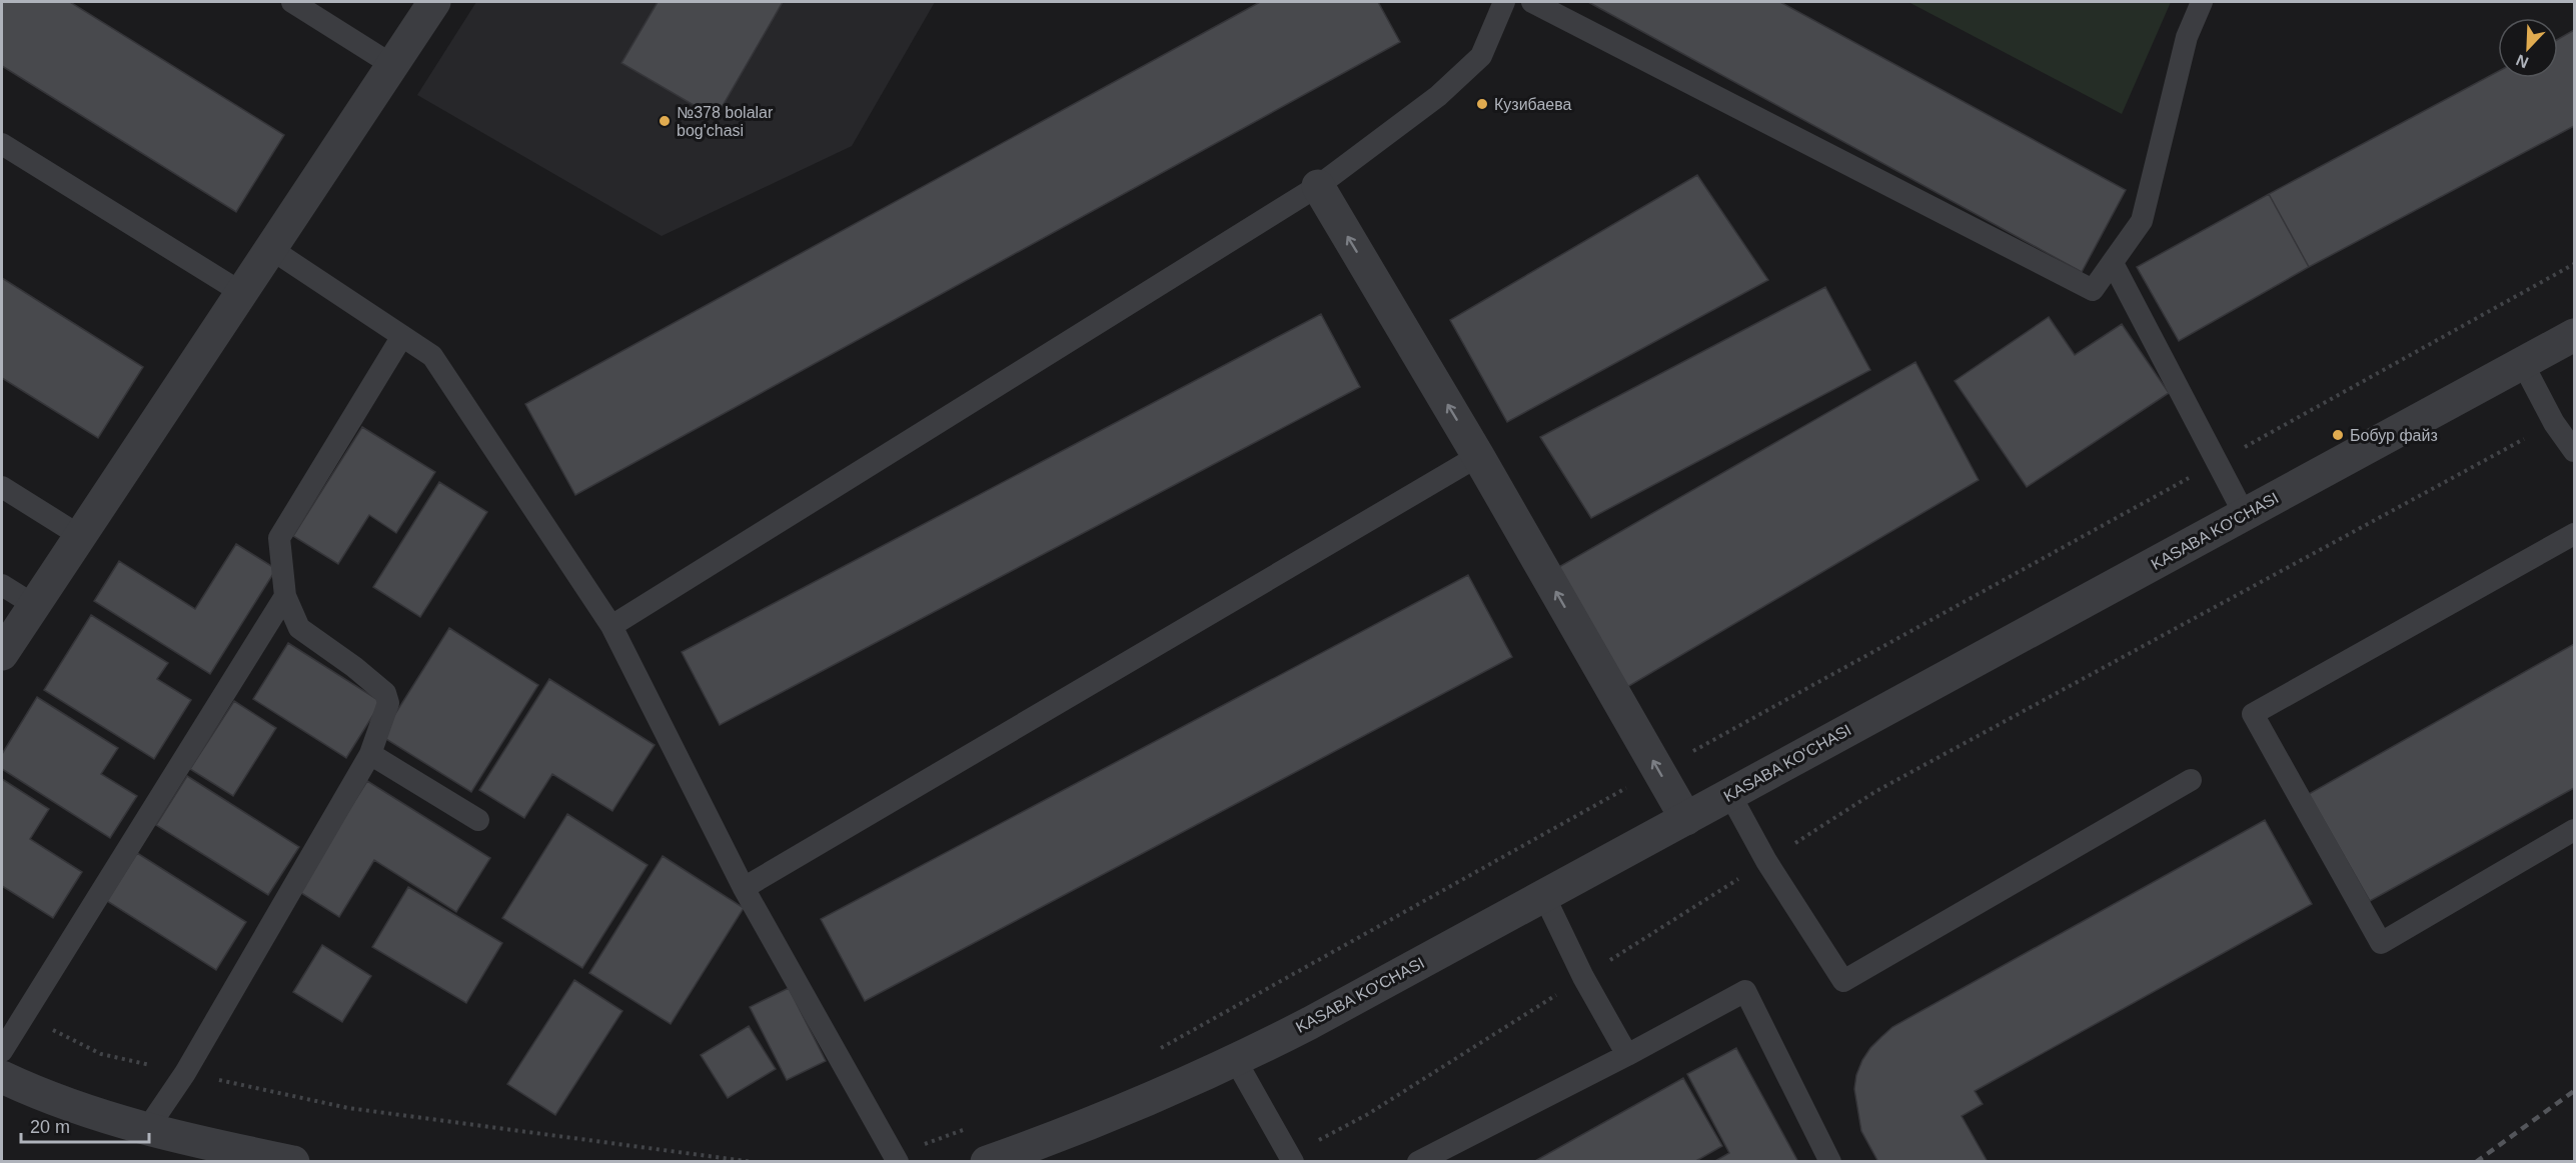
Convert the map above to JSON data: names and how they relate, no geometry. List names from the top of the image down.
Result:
{
  "streets": {
    "street": ["KASABA KO'CHASI"]
  },
  "places": ["Кузибаева", "№378 bolalar bog'chasi", "Бобур файз"],
  "scale_bar": "20 m",
  "north": "bottom left"
}
